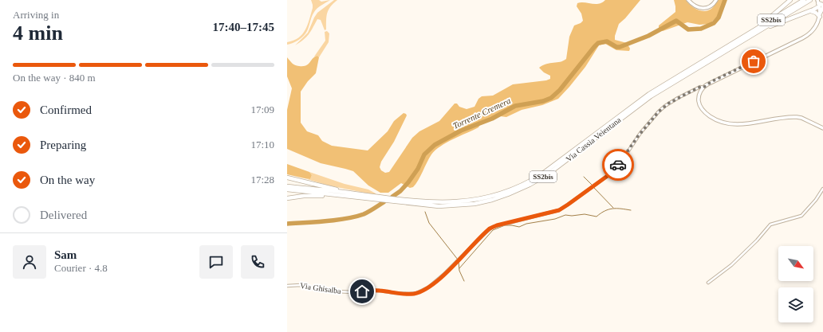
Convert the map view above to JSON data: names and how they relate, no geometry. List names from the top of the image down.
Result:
{
  "streets": {
    "highway": ["SS2bis", "Via Cassia Veientana"],
    "street": ["Via Ghisalba"]
  },
  "water": ["Torrente Cremera"],
  "north": "bottom right",
  "page": {
    "heading": ["4 min", "Arriving in", "17:40–17:45"],
    "panel": ["Sam", "Courier · 4.8"],
    "bar": "On the way · 840 m",
    "list": [
      ["Confirmed", "17:09"],
      ["Preparing", "17:10"],
      ["On the way", "17:28"],
      "Delivered"
    ]
  }
}
